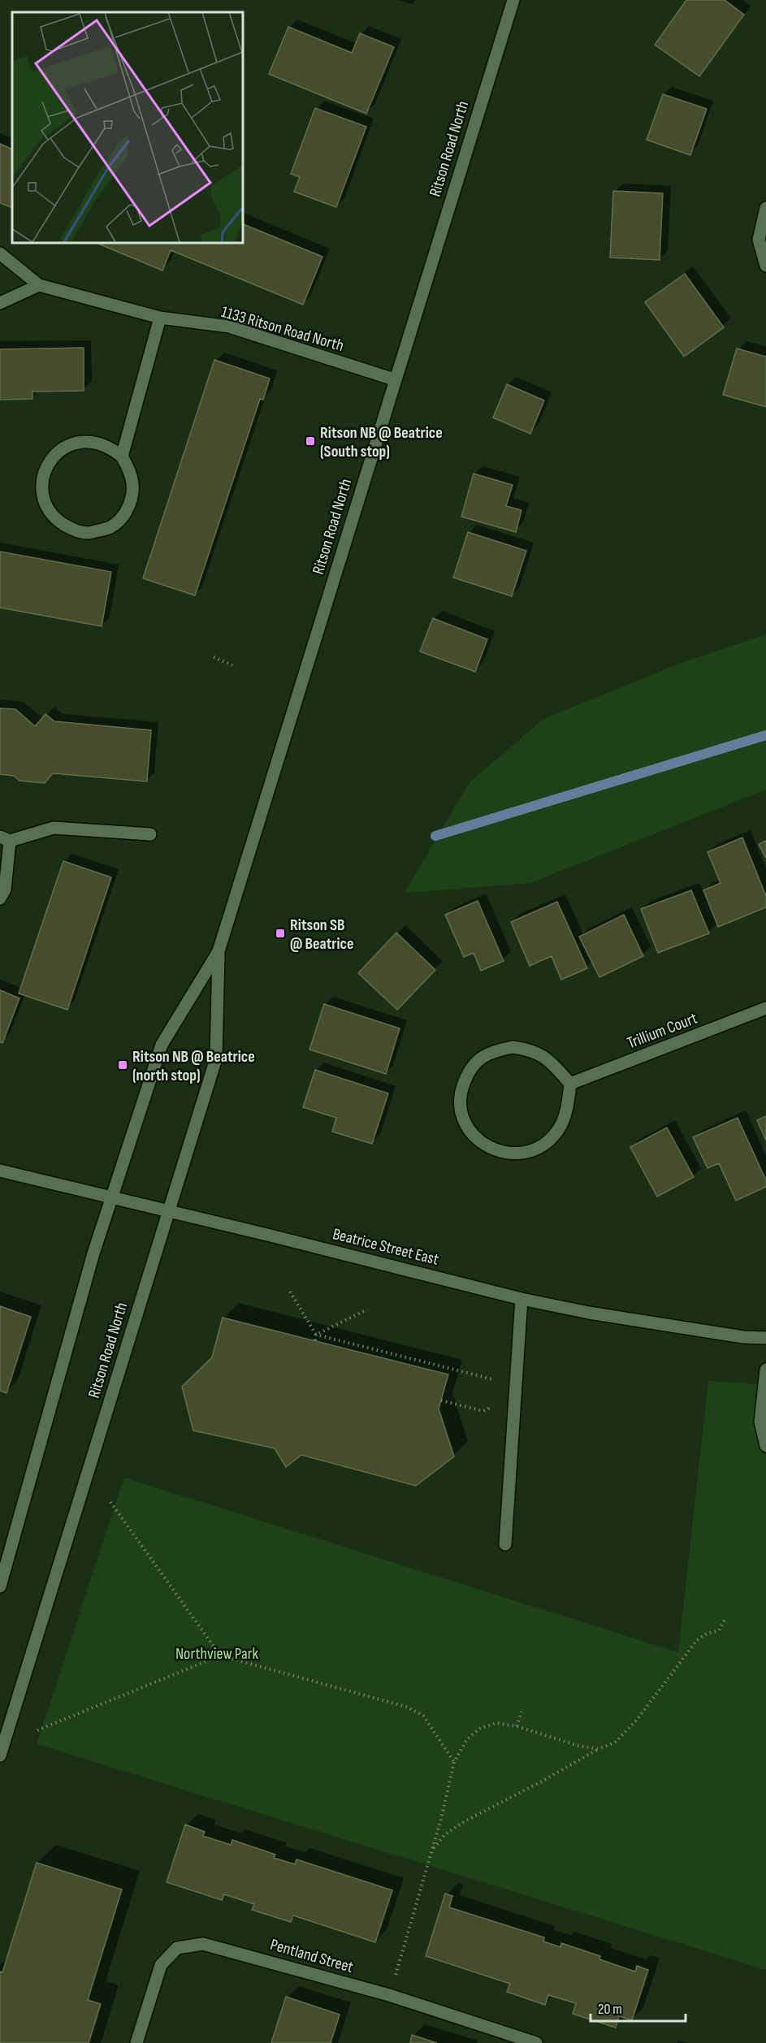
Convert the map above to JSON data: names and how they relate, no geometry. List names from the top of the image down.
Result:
{
  "streets": {
    "main road": [
      "Ritson Road North",
      "1133 Ritson Road North",
      "Trillium Court",
      "Beatrice Street East",
      "Pentland Street"
    ]
  },
  "crossings": [
    ["Ritson Road North", "1133 Ritson Road North"],
    ["Ritson Road North", "Beatrice Street East"]
  ],
  "parks": ["Northview Park"],
  "places": {
    "transit": ["Ritson NB @ Beatrice (South stop)", "Ritson SB @ Beatrice", "Ritson NB @ Beatrice (north stop)"]
  },
  "scale_bar": "20 m"
}
